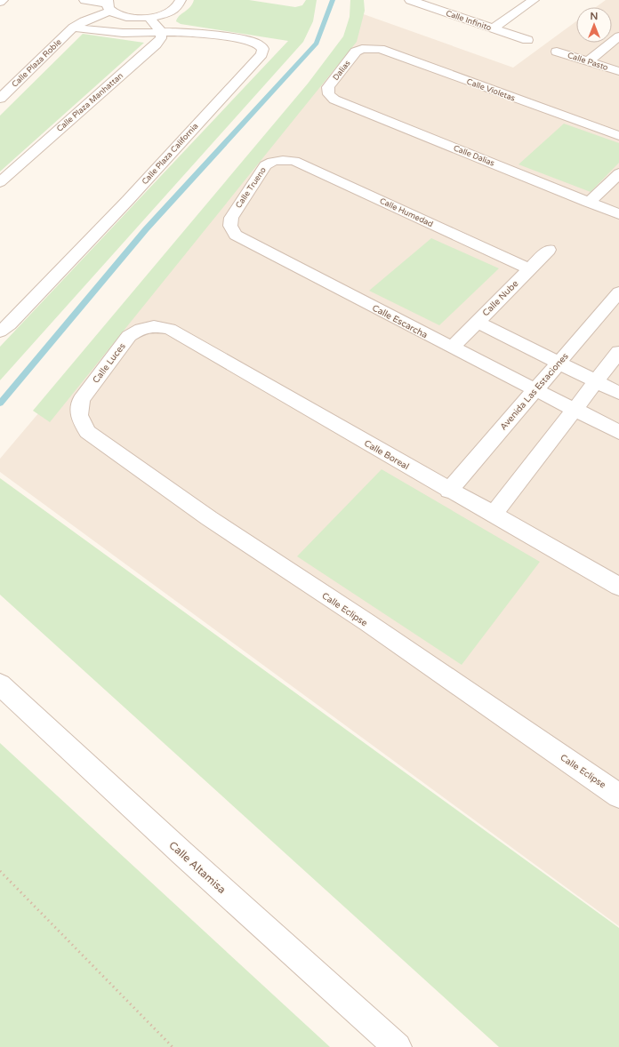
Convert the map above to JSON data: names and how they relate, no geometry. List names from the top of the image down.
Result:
{
  "streets": {
    "street": [
      "Calle Infinito",
      "Calle Pasto",
      "Calle Plaza Roble",
      "Dalias",
      "Calle Violetas",
      "Calle Plaza Manhattan",
      "Calle Plaza California",
      "Calle Dalias",
      "Calle Trueno",
      "Calle Humedad",
      "Calle Nube",
      "Calle Escarcha",
      "Calle Luces",
      "Avenida Las Estaciones",
      "Calle Boreal",
      "Calle Eclipse",
      "Calle Altamisa"
    ]
  },
  "crossings": [
    ["Dalias", "Calle Violetas"],
    ["Dalias", "Calle Dalias"],
    ["Calle Plaza Manhattan", "Calle Plaza California"],
    ["Calle Trueno", "Calle Humedad"],
    ["Calle Trueno", "Calle Escarcha"],
    ["Calle Humedad", "Calle Nube"],
    ["Calle Nube", "Calle Escarcha"],
    ["Calle Escarcha", "Avenida Las Estaciones"],
    ["Calle Luces", "Calle Boreal"],
    ["Calle Luces", "Calle Eclipse"],
    ["Avenida Las Estaciones", "Calle Boreal"]
  ],
  "north": "top"
}
